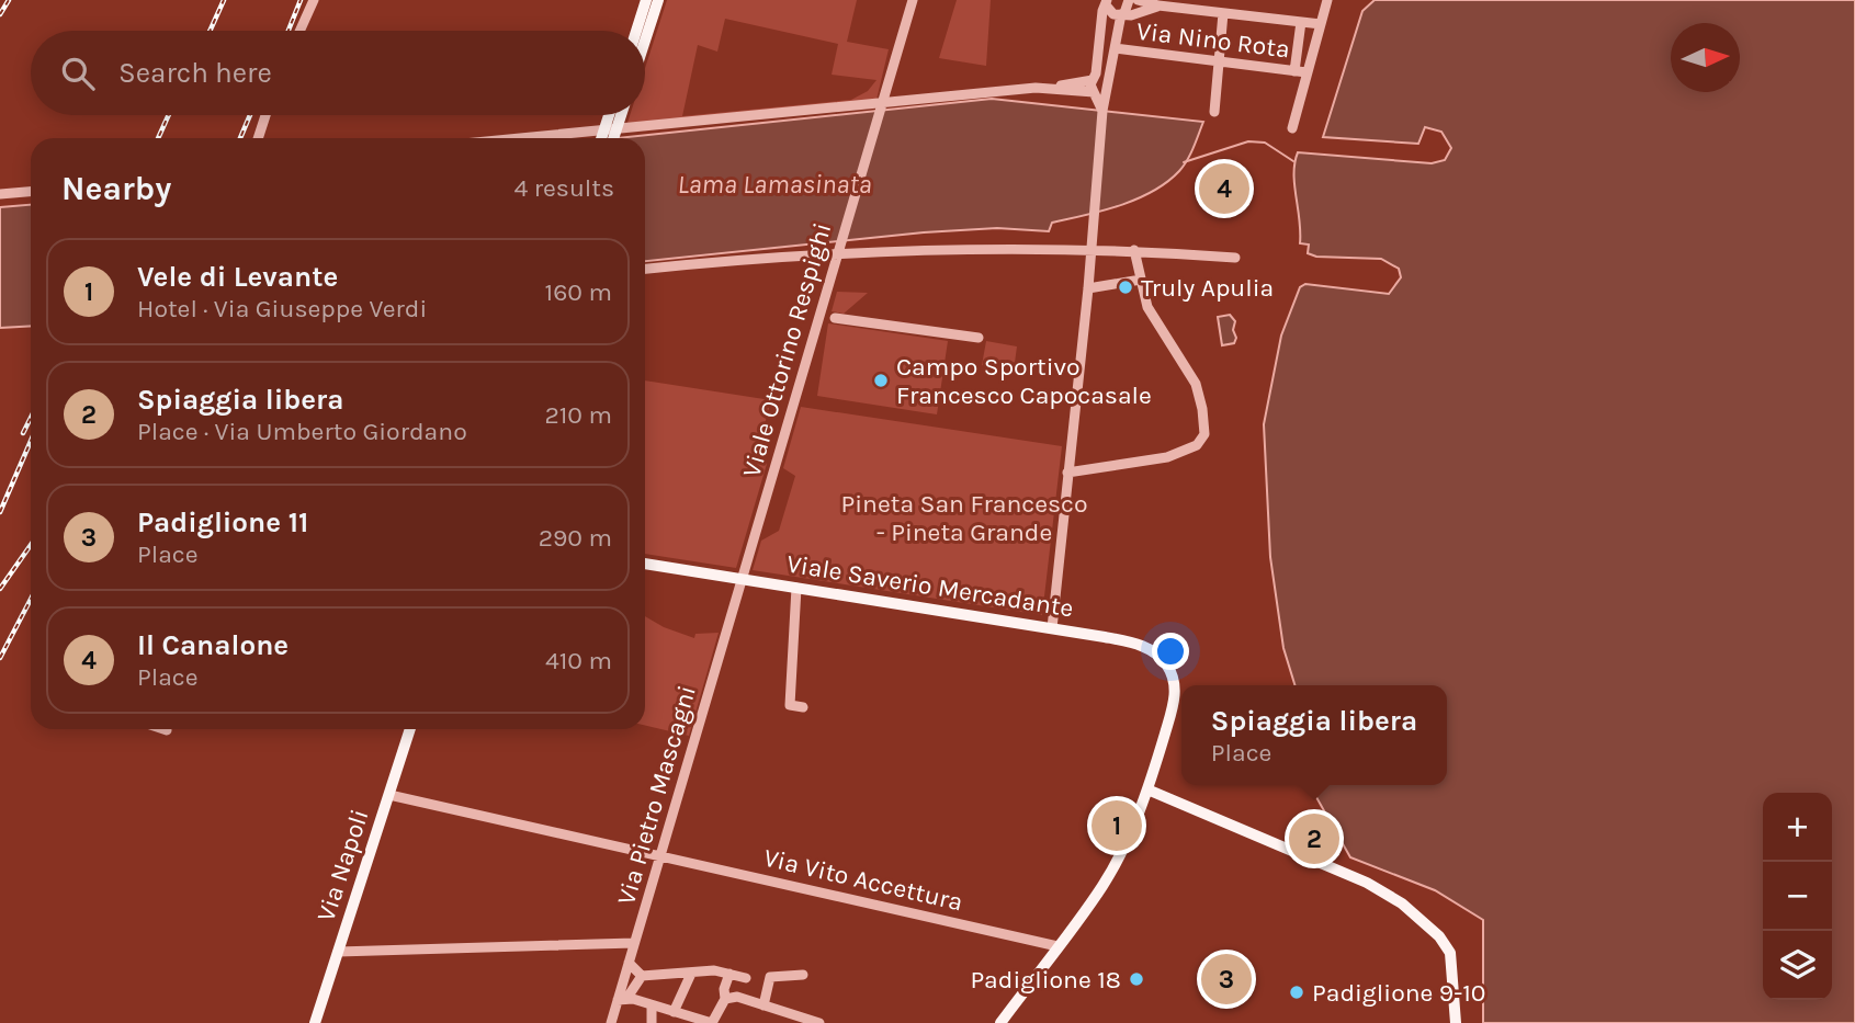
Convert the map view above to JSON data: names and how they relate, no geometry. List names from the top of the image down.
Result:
{
  "streets": {
    "main road": ["Viale Saverio Mercadante", "Via Napoli"],
    "street": [
      "Via Nino Rota",
      "Viale Ottorino Respighi",
      "Via Pietro Mascagni",
      "Via Vito Accettura"
    ]
  },
  "crossings": [
    ["Viale Ottorino Respighi", "Viale Saverio Mercadante"],
    ["Viale Ottorino Respighi", "Via Pietro Mascagni"],
    ["Viale Saverio Mercadante", "Via Pietro Mascagni"],
    ["Via Pietro Mascagni", "Via Vito Accettura"],
    ["Via Napoli", "Via Vito Accettura"]
  ],
  "water": ["Lama Lamasinata"],
  "parks": ["Pineta San Francesco - Pineta Grande"],
  "places": [
    "Truly Apulia",
    "Campo Sportivo Francesco Capocasale",
    "Padiglione 18",
    "Padiglione 9-10"
  ],
  "north": "right",
  "page": {
    "search": "Search here",
    "heading": ["Nearby", "4 results"],
    "pins": [
      "4",
      "1",
      "2",
      "3"
    ],
    "list": [
      {
        "mark": "1",
        "name": "Vele di Levante",
        "note": "Hotel · Via Giuseppe Verdi",
        "value": "160 m"
      },
      {
        "mark": "2",
        "name": "Spiaggia libera",
        "note": "Place · Via Umberto Giordano",
        "value": "210 m"
      },
      {
        "mark": "3",
        "name": "Padiglione 11",
        "note": "Place",
        "value": "290 m"
      },
      {
        "mark": "4",
        "name": "Il Canalone",
        "note": "Place",
        "value": "410 m"
      }
    ],
    "popup": ["Spiaggia libera", "Place"],
    "map_buttons": ["+", "−"]
  }
}
